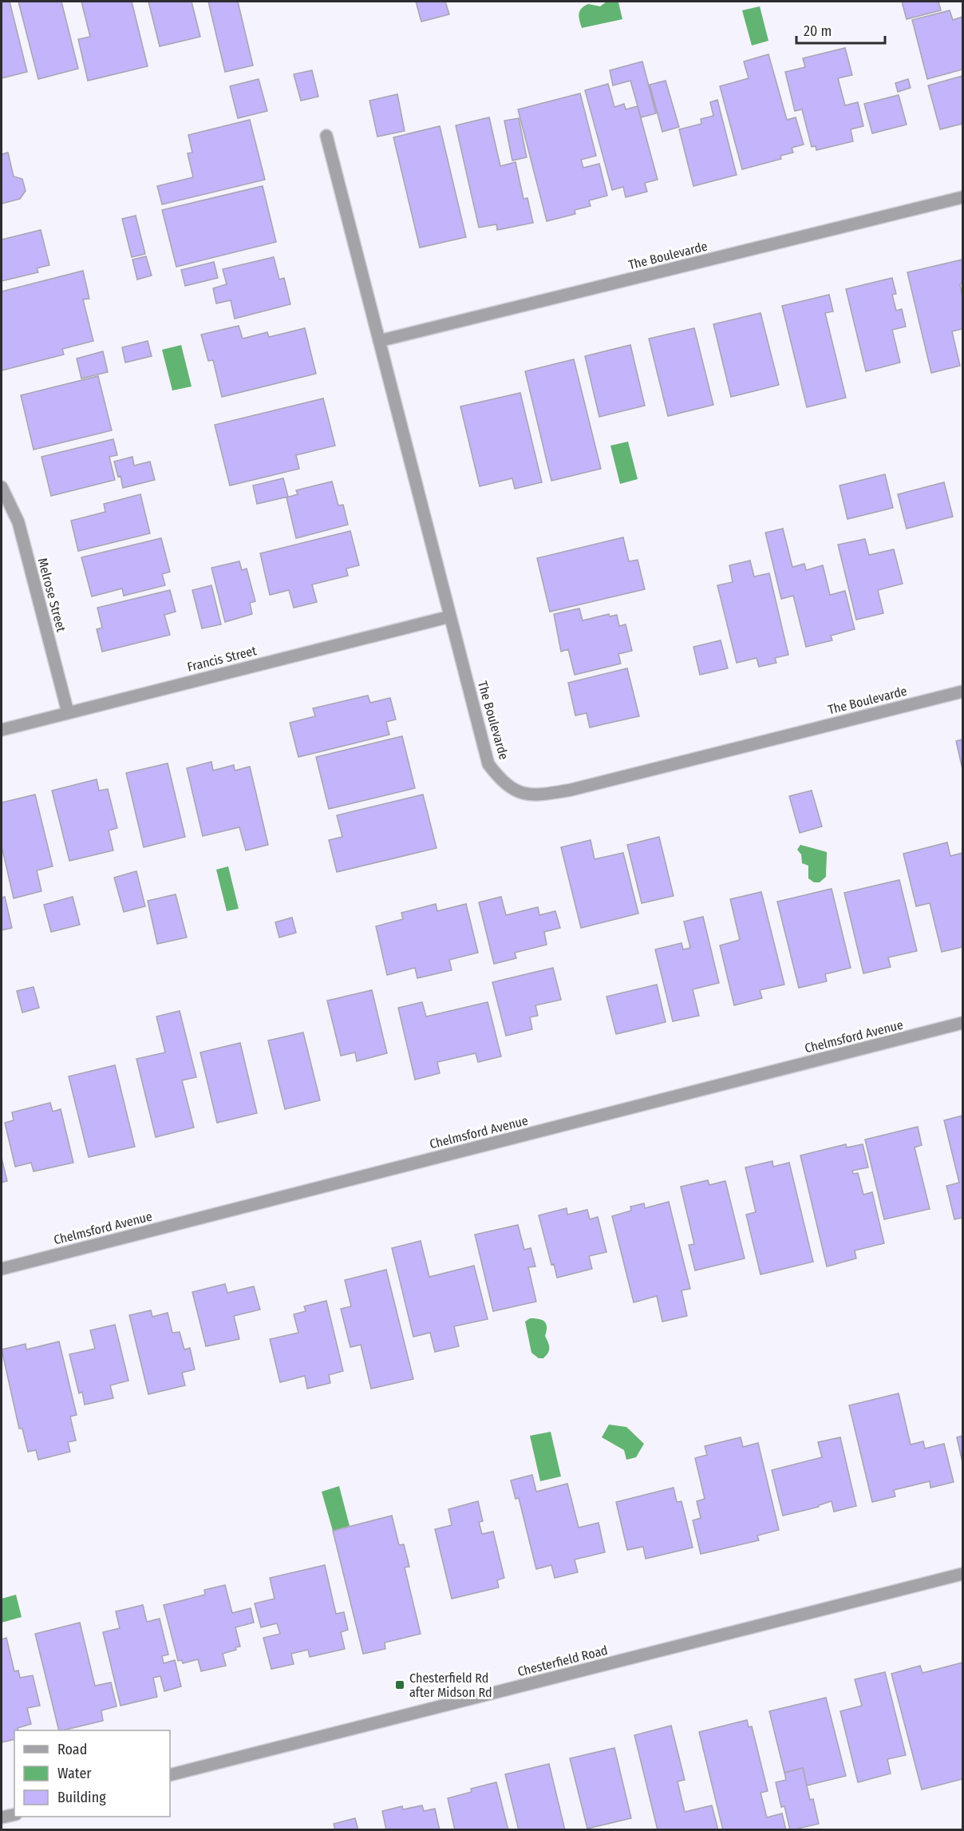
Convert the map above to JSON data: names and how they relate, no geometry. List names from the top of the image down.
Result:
{
  "streets": {
    "street": [
      "The Boulevarde",
      "Melrose Street",
      "Francis Street",
      "Chelmsford Avenue",
      "Chesterfield Road"
    ]
  },
  "crossings": [
    ["The Boulevarde", "Francis Street"],
    ["Melrose Street", "Francis Street"]
  ],
  "places": {
    "transit": ["Chesterfield Rd after Midson Rd"]
  },
  "legend": ["Road", "Water", "Building"],
  "scale_bar": "20 m"
}
